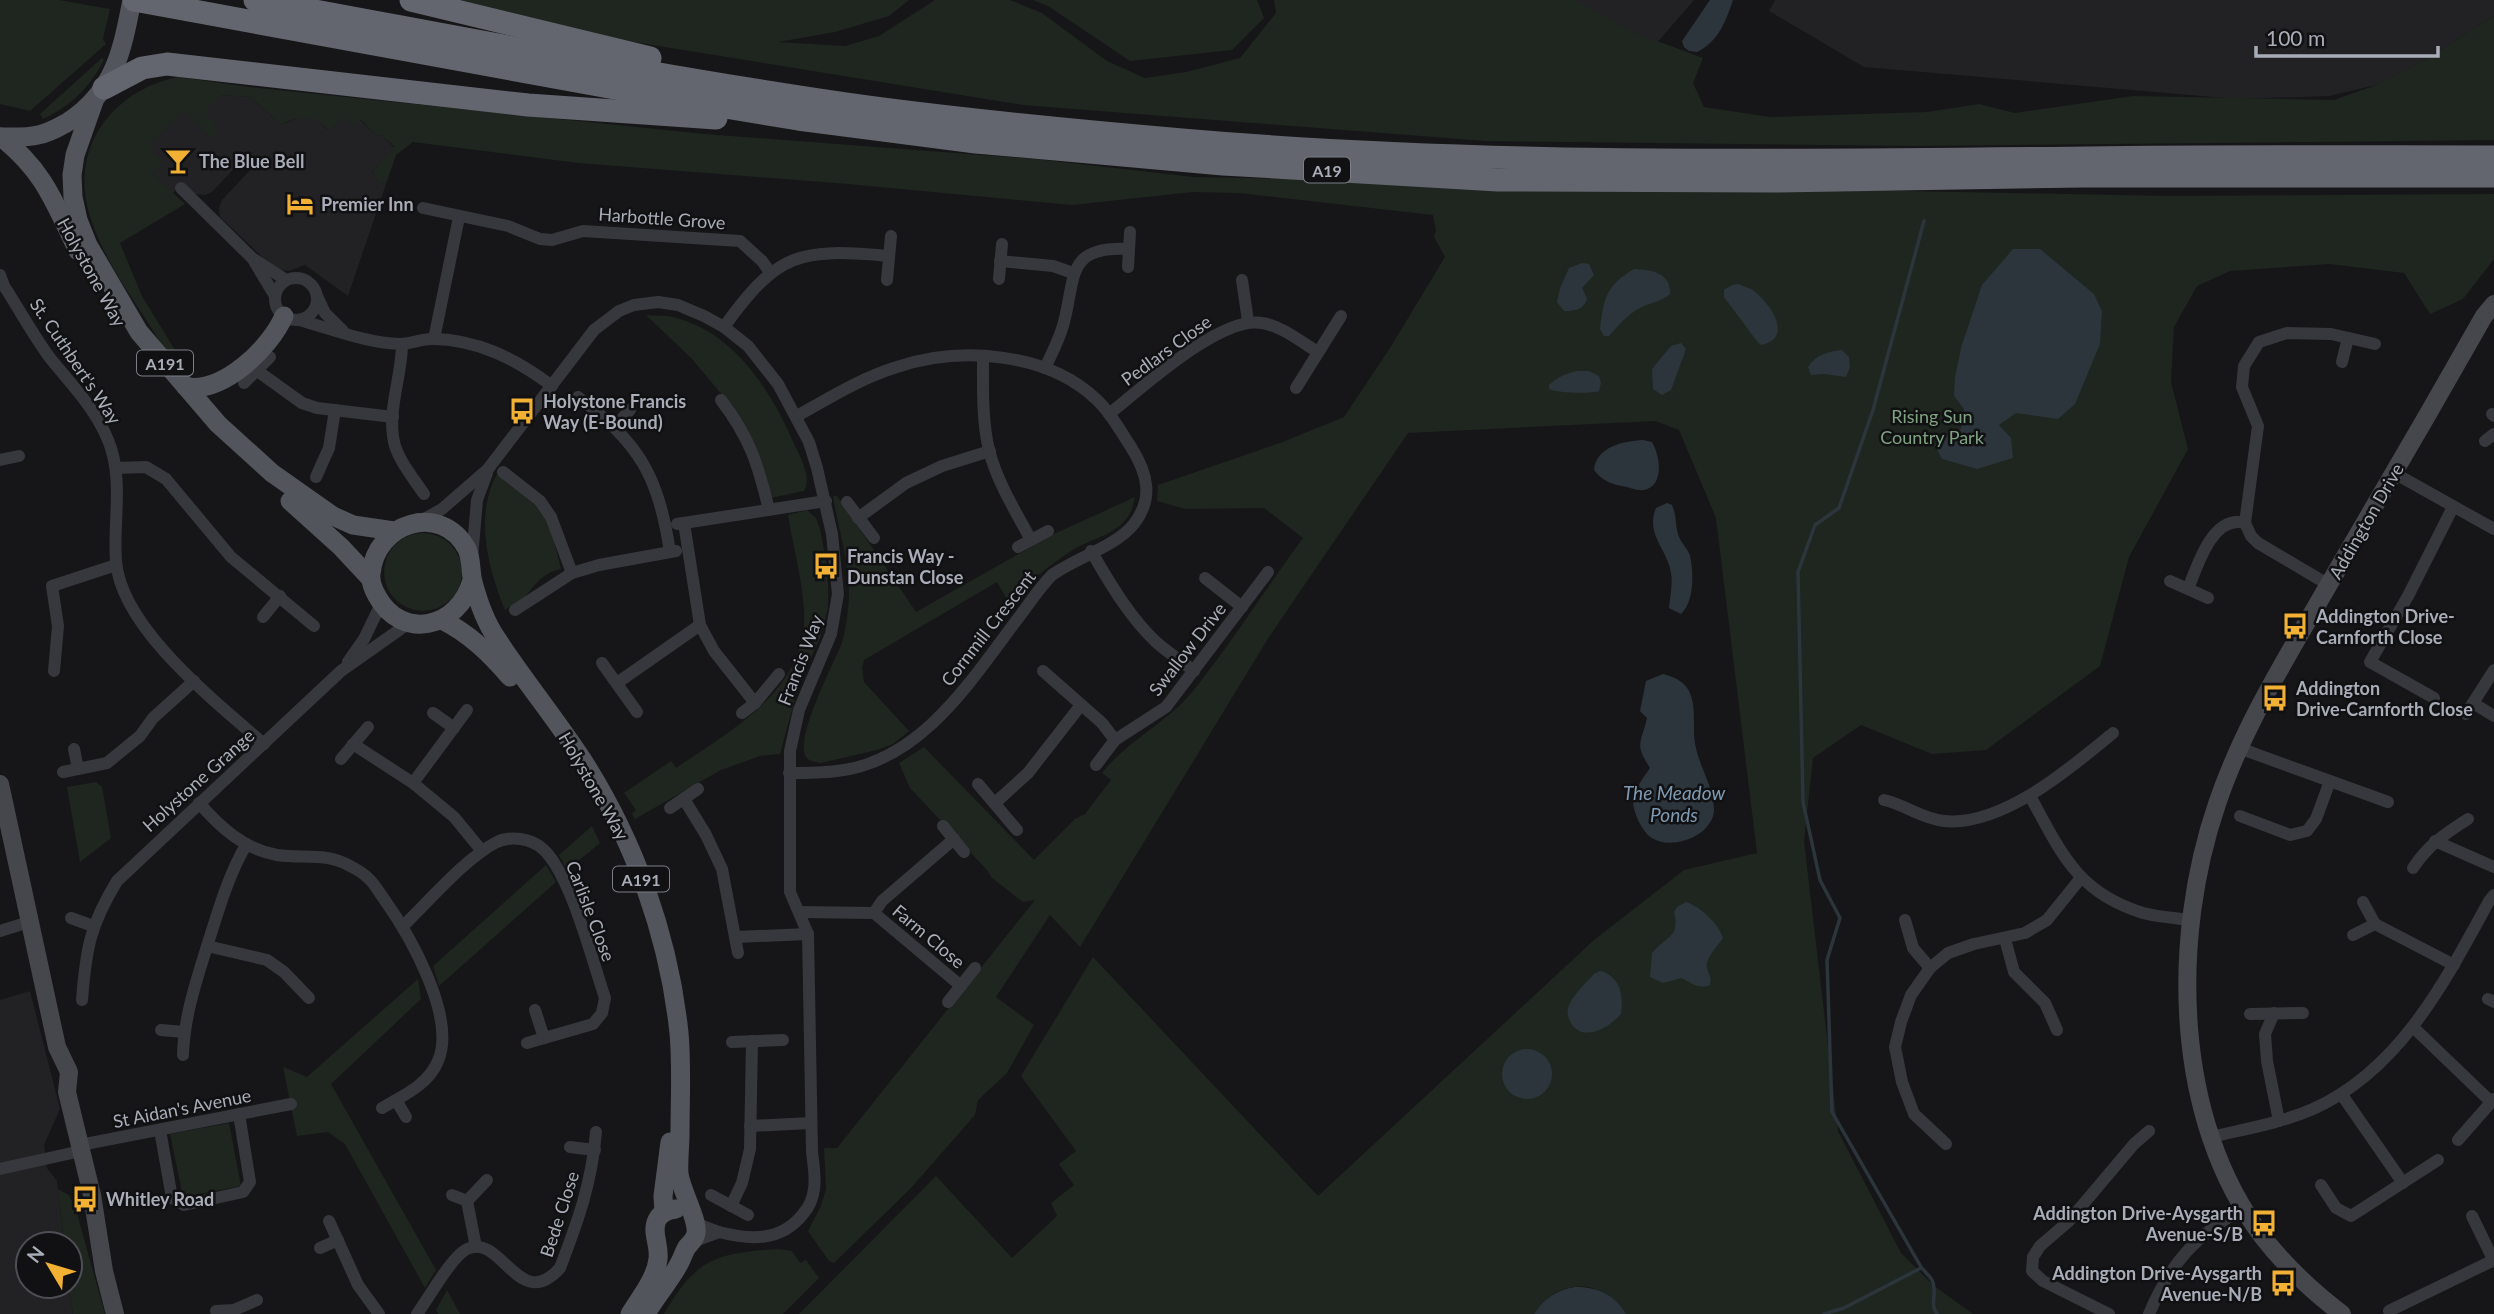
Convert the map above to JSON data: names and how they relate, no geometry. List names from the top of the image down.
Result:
{
  "streets": {
    "highway": ["A19"],
    "main road": ["Holystone Way", "A191"],
    "street": [
      "Harbottle Grove",
      "Pedlars Close",
      "St. Cuthbert's Way",
      "Addington Drive",
      "Cornmill Crescent",
      "Swallow Drive",
      "Francis Way",
      "Holystone Grange",
      "Carlisle Close",
      "Farm Close",
      "St Aidan's Avenue",
      "Bede Close"
    ]
  },
  "crossings": [
    ["A19", "Holystone Way"],
    ["Holystone Way", "Francis Way"],
    ["Holystone Way", "Holystone Grange"],
    ["Pedlars Close", "Cornmill Crescent"],
    ["St. Cuthbert's Way", "Holystone Grange"],
    ["Cornmill Crescent", "Francis Way"],
    ["Francis Way", "Holystone Grange"],
    ["Francis Way", "Farm Close"]
  ],
  "water": ["The Meadow Ponds"],
  "parks": ["Rising Sun Country Park"],
  "places": {
    "bar": ["The Blue Bell"],
    "hotel": ["Premier Inn"],
    "bus stop": [
      "Holystone Francis Way (E-Bound)",
      "Francis Way - Dunstan Close",
      "Addington Drive- Carnforth Close",
      "Addington Drive-Carnforth Close",
      "Whitley Road",
      "Addington Drive-Aysgarth Avenue-S/B",
      "Addington Drive-Aysgarth Avenue-N/B"
    ]
  },
  "scale_bar": "100 m",
  "north": "top left"
}
